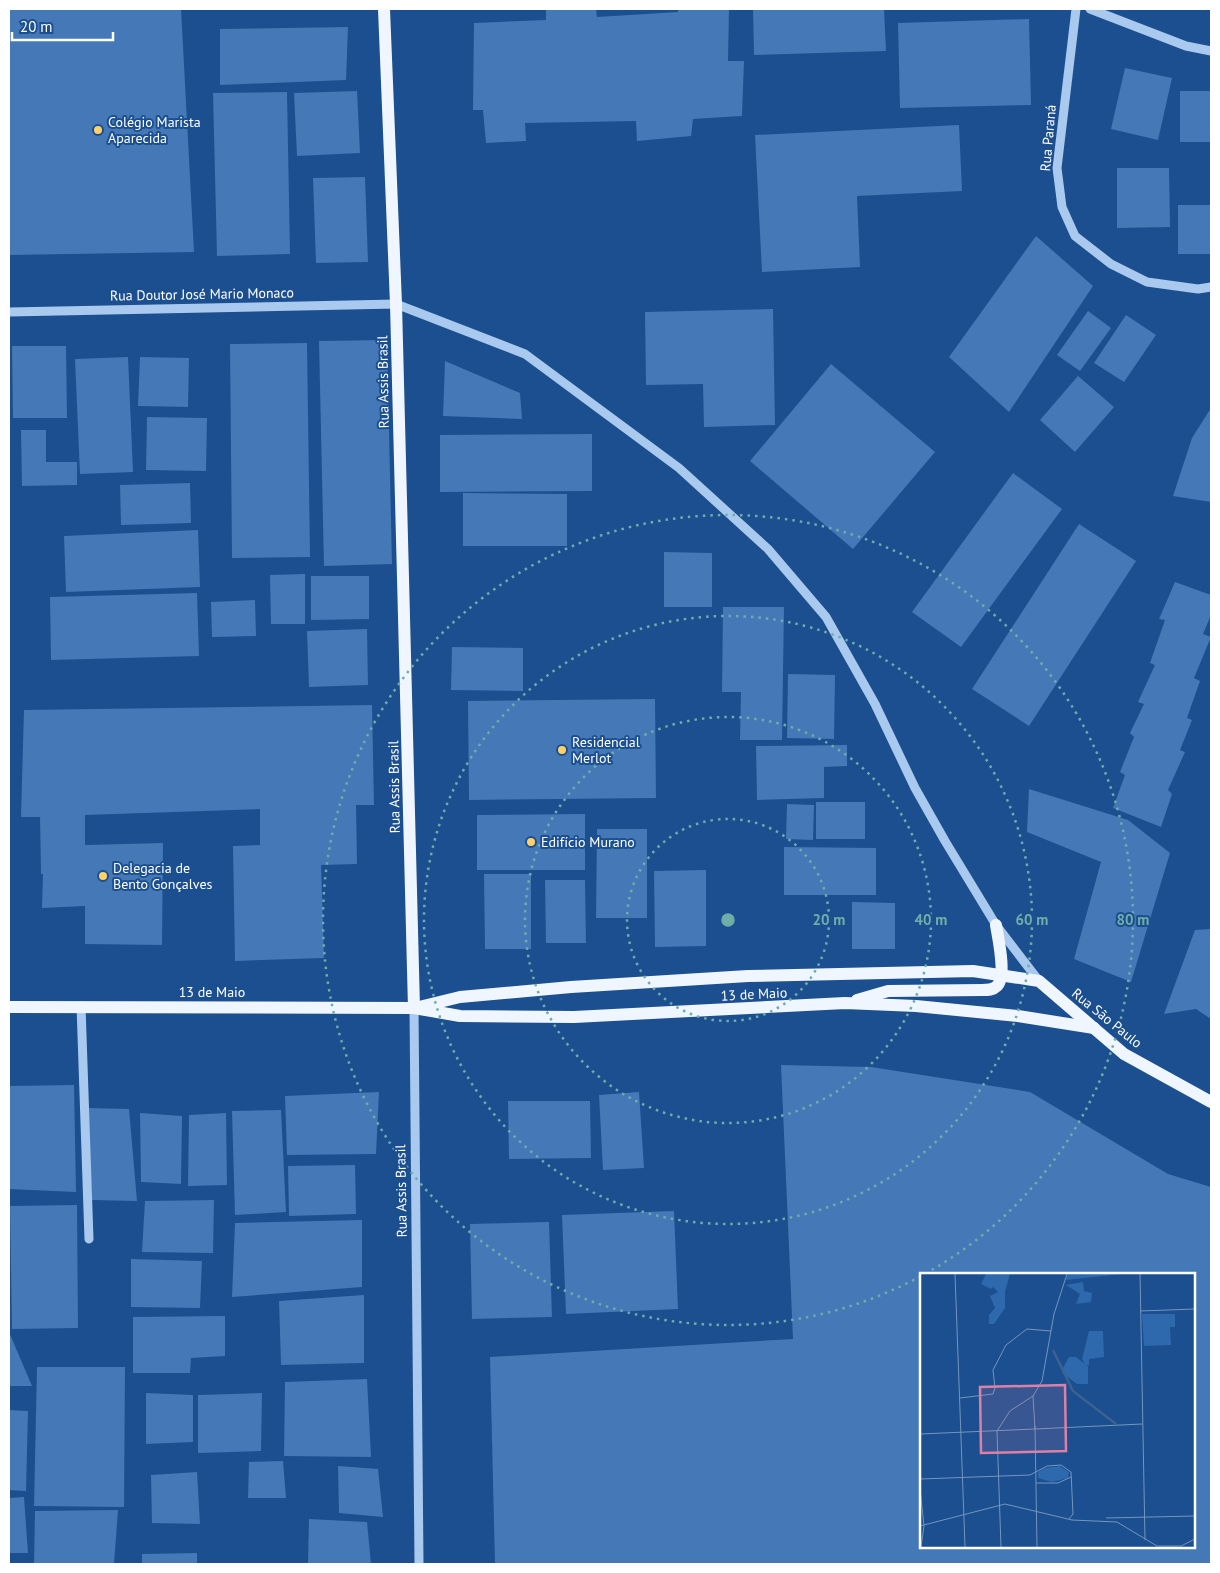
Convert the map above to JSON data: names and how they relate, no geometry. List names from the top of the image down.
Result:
{
  "streets": {
    "main road": ["Rua Assis Brasil", "13 de Maio", "Rua São Paulo"],
    "street": ["Rua Paraná", "Rua Doutor José Mario Monaco"]
  },
  "crossings": [
    ["Rua Doutor José Mario Monaco", "Rua Assis Brasil"],
    ["Rua Assis Brasil", "13 de Maio"],
    ["13 de Maio", "Rua São Paulo"]
  ],
  "places": [
    "Colégio Marista Aparecida",
    "Residencial Merlot",
    "Edifício Murano",
    "Delegacia de Bento Gonçalves"
  ],
  "scale_bar": "20 m",
  "rings": [
    "20 m",
    "40 m",
    "60 m",
    "80 m"
  ]
}
